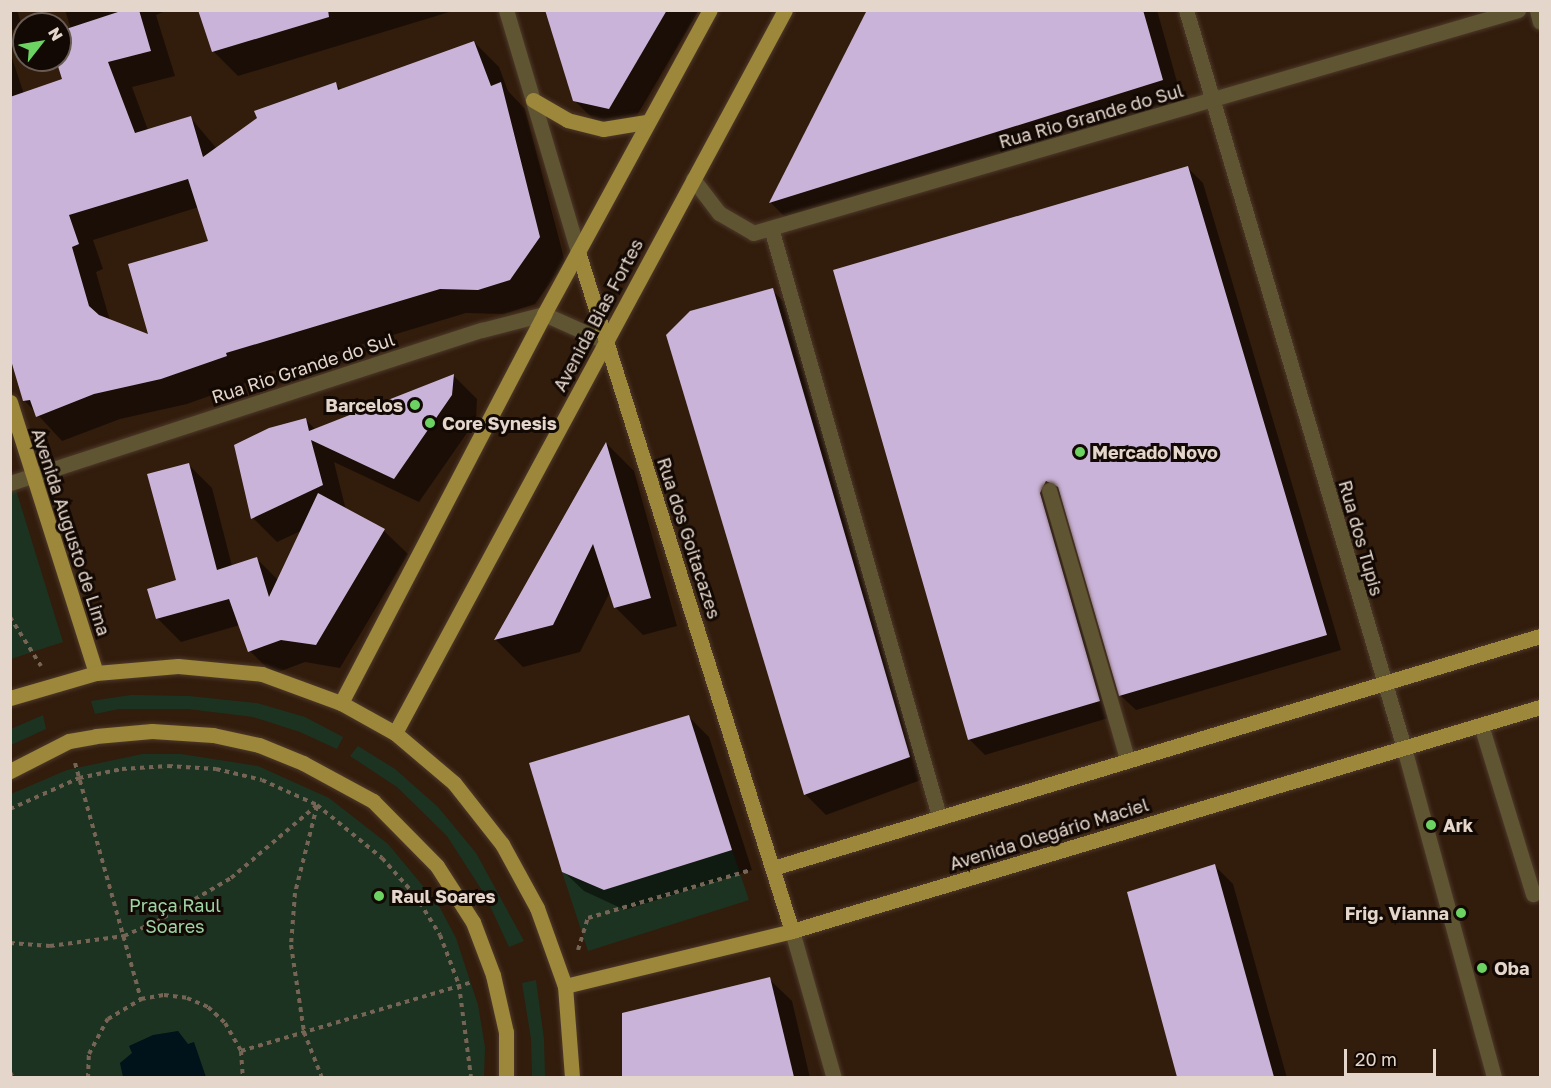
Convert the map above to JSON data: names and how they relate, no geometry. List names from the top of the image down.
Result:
{
  "streets": {
    "main road": [
      "Avenida Bias Fortes",
      "Avenida Augusto de Lima",
      "Rua dos Goitacazes",
      "Avenida Olegário Maciel"
    ],
    "street": ["Rua Rio Grande do Sul", "Rua dos Tupis"]
  },
  "crossings": [
    ["Rua Rio Grande do Sul", "Avenida Bias Fortes"],
    ["Rua Rio Grande do Sul", "Avenida Augusto de Lima"],
    ["Rua Rio Grande do Sul", "Rua dos Tupis"],
    ["Avenida Bias Fortes", "Rua dos Goitacazes"],
    ["Rua dos Goitacazes", "Avenida Olegário Maciel"],
    ["Rua dos Tupis", "Avenida Olegário Maciel"]
  ],
  "parks": ["Praça Raul Soares"],
  "places": [
    "Barcelos",
    "Core Synesis",
    "Mercado Novo",
    "Ark",
    "Raul Soares",
    "Frig. Vianna",
    "Oba"
  ],
  "scale_bar": "20 m",
  "north": "top right"
}
